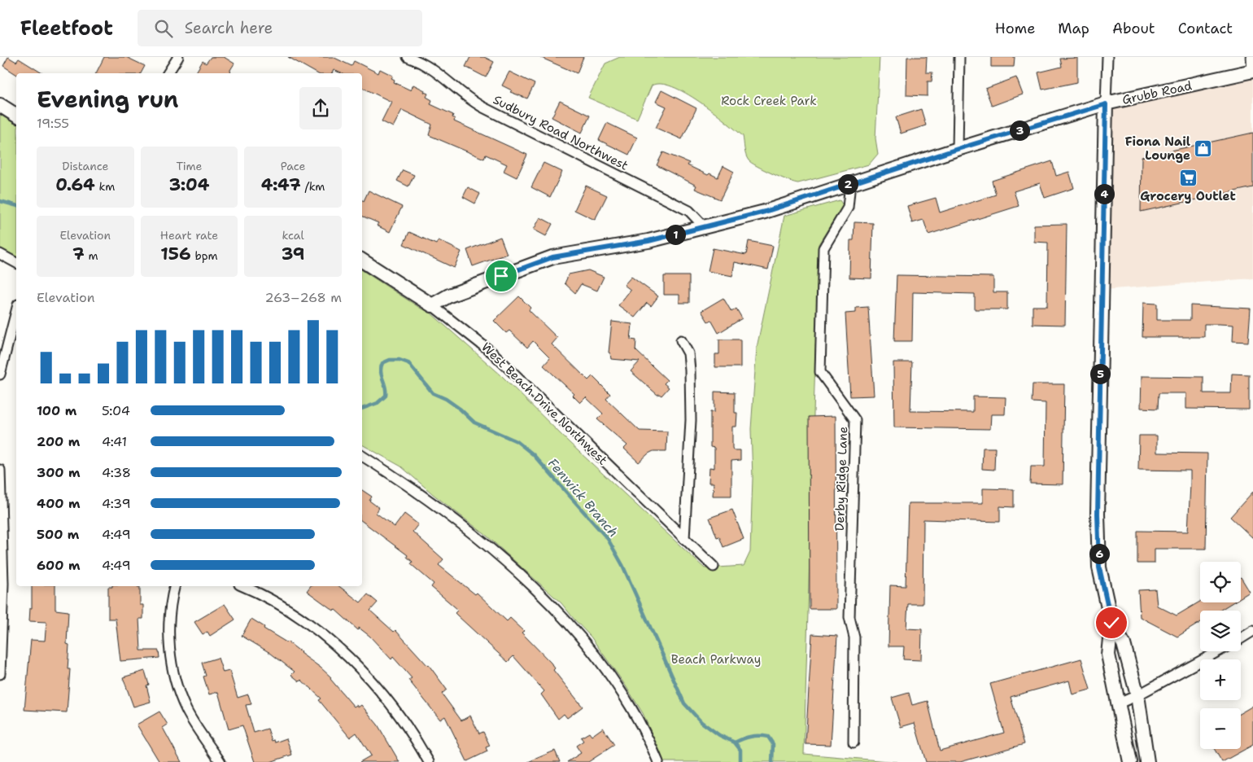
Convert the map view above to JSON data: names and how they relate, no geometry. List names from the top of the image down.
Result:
{
  "streets": {
    "street": [
      "Grubb Road",
      "Sudbury Road Northwest",
      "West Beach Drive Northwest",
      "Derby Ridge Lane"
    ]
  },
  "crossings": [
    ["Grubb Road", "Sudbury Road Northwest"],
    ["Grubb Road", "West Beach Drive Northwest"],
    ["Grubb Road", "Derby Ridge Lane"]
  ],
  "water": ["Fenwick Branch"],
  "parks": ["Rock Creek Park", "Beach Parkway"],
  "places": {
    "shop": ["Fiona Nail Lounge"],
    "supermarket": ["Grocery Outlet"]
  },
  "page": {
    "header": "Fleetfoot",
    "search": "Search here",
    "nav": [
      "Home",
      "Map",
      "About",
      "Contact"
    ],
    "heading": ["Evening run", "19:55"],
    "pins": [
      "3",
      "2",
      "4",
      "1",
      "5",
      "6"
    ],
    "stats": [
      ["Distance", "0.64 km"],
      ["Time", "3:04"],
      ["Pace", "4:47 /km"],
      ["Elevation", "7 m"],
      ["Heart rate", "156 bpm"],
      ["kcal", "39"]
    ],
    "chart": ["Elevation", "263–268 m"],
    "list": [
      {
        "name": "100 m",
        "note": "5:04"
      },
      {
        "name": "200 m",
        "note": "4:41"
      },
      {
        "name": "300 m",
        "note": "4:38"
      },
      {
        "name": "400 m",
        "note": "4:39"
      },
      {
        "name": "500 m",
        "note": "4:49"
      },
      {
        "name": "600 m",
        "note": "4:49"
      }
    ],
    "map_buttons": ["+", "−"]
  }
}
